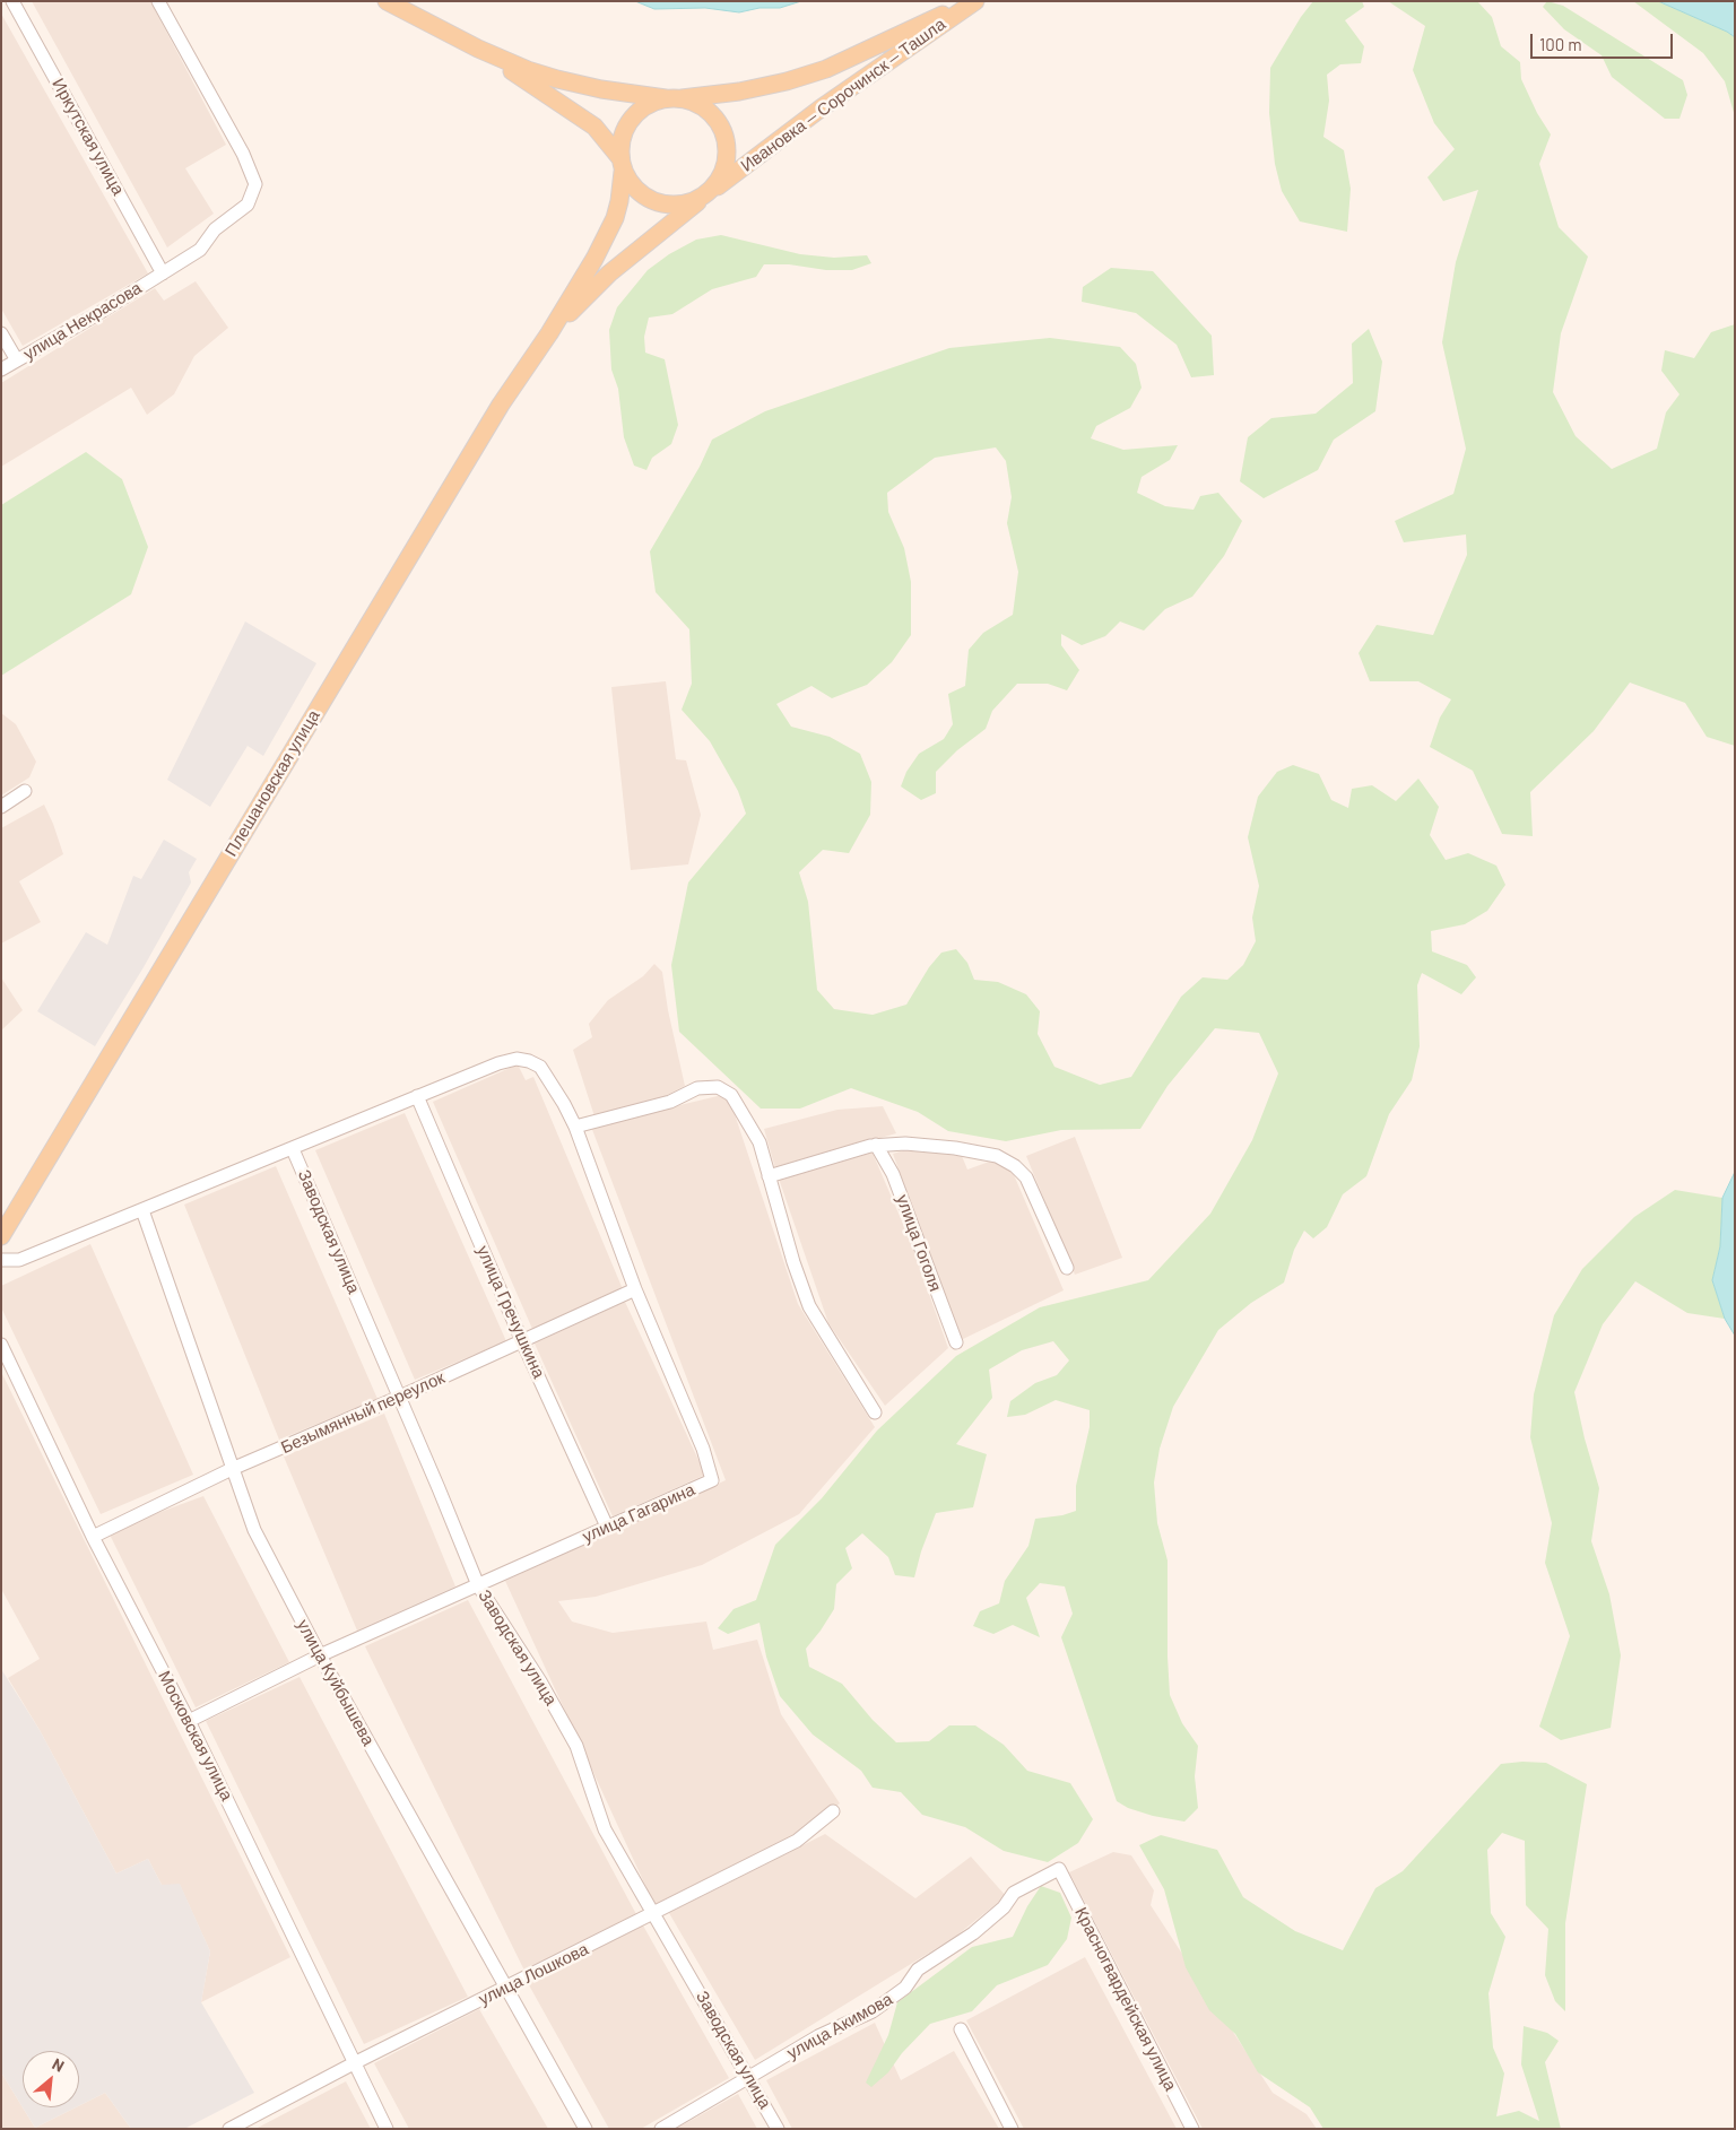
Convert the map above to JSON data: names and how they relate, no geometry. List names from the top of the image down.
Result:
{
  "streets": {
    "main road": ["Ивановка — Сорочинск — Ташла", "Плешановская улица"],
    "street": [
      "Иркутская улица",
      "улица Некрасова",
      "Заводская улица",
      "улица Гоголя",
      "улица Гречушкина",
      "Безымянный переулок",
      "улица Гагарина",
      "улица Куйбышева",
      "Московская улица",
      "улица Лошкова",
      "Красногвардейская улица",
      "улица Акимова"
    ]
  },
  "crossings": [
    ["Иркутская улица", "улица Некрасова"],
    ["Заводская улица", "Безымянный переулок"],
    ["Заводская улица", "улица Гагарина"],
    ["Заводская улица", "улица Лошкова"],
    ["Заводская улица", "улица Акимова"],
    ["улица Гречушкина", "Безымянный переулок"],
    ["улица Гречушкина", "улица Гагарина"],
    ["Безымянный переулок", "улица Гагарина"],
    ["Безымянный переулок", "улица Куйбышева"],
    ["Безымянный переулок", "Московская улица"],
    ["улица Гагарина", "улица Куйбышева"],
    ["улица Гагарина", "Московская улица"],
    ["улица Куйбышева", "улица Лошкова"],
    ["Московская улица", "улица Лошкова"],
    ["Красногвардейская улица", "улица Акимова"]
  ],
  "scale_bar": "100 m",
  "north": "top right"
}
